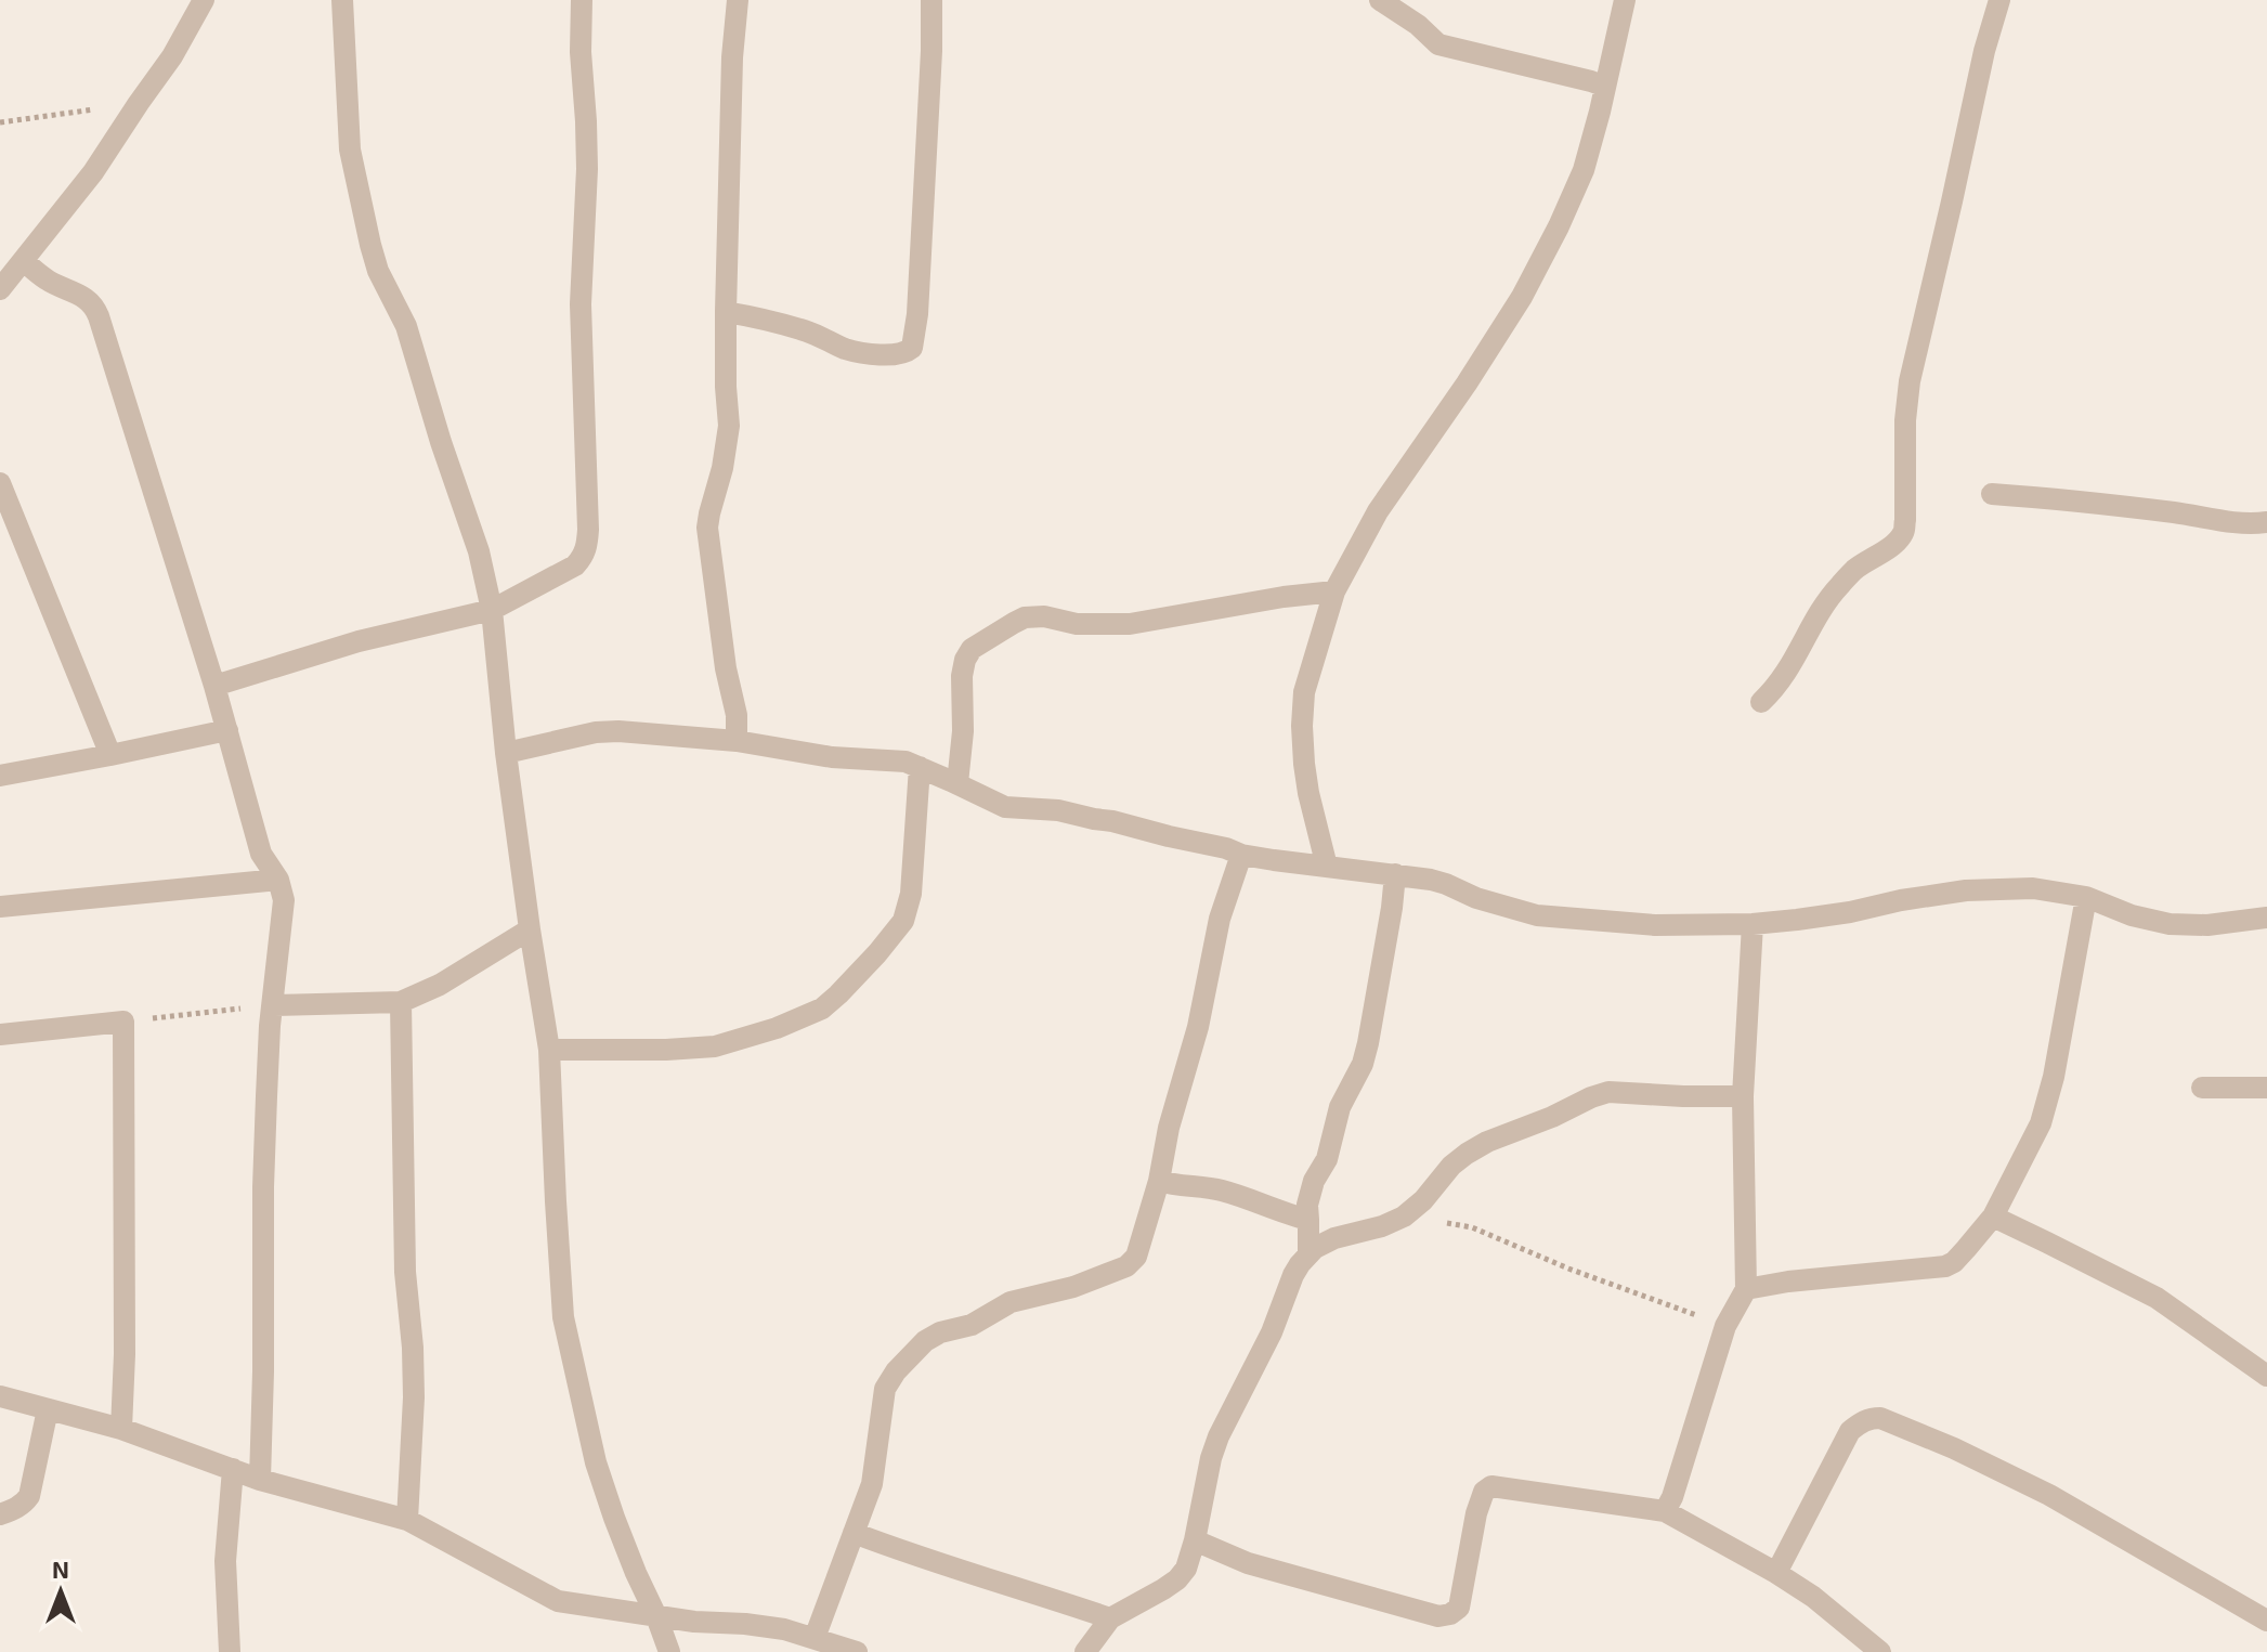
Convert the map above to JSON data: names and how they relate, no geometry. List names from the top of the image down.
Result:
{
  "north": "top"
}
